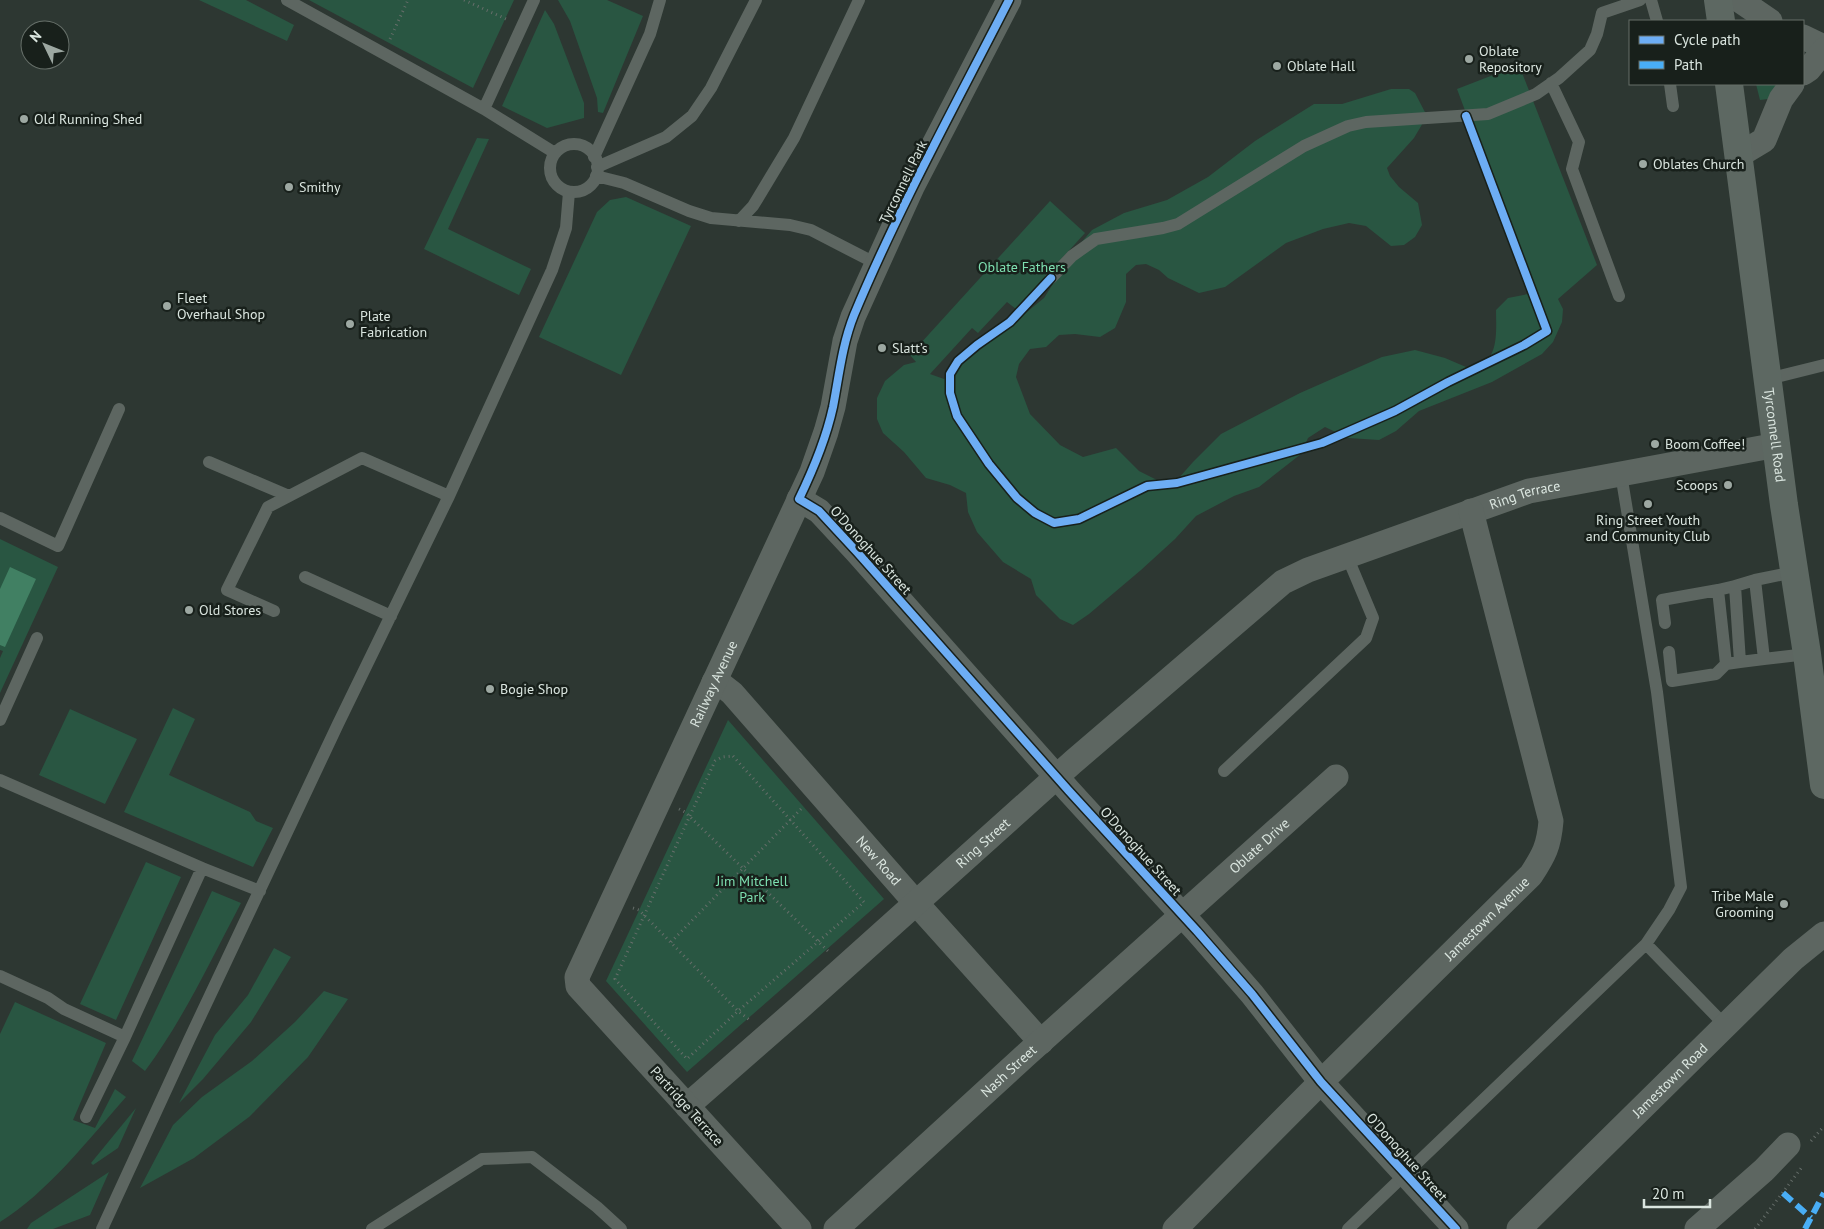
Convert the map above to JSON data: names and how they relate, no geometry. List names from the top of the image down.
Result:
{
  "streets": {
    "main road": ["Tyrconnell Road"],
    "street": [
      "Tyrconnell Park",
      "Ring Terrace",
      "O'Donoghue Street",
      "Railway Avenue",
      "Ring Street",
      "Oblate Drive",
      "New Road",
      "Jamestown Avenue",
      "Nash Street",
      "Jamestown Road",
      "Partridge Terrace"
    ]
  },
  "crossings": [
    ["Tyrconnell Park", "Railway Avenue"],
    ["Tyrconnell Road", "Ring Terrace"],
    ["Ring Terrace", "Ring Street"],
    ["Ring Terrace", "Jamestown Avenue"],
    ["O'Donoghue Street", "Railway Avenue"],
    ["O'Donoghue Street", "Ring Street"],
    ["O'Donoghue Street", "Oblate Drive"],
    ["O'Donoghue Street", "Jamestown Avenue"],
    ["O'Donoghue Street", "Nash Street"],
    ["Railway Avenue", "New Road"],
    ["Railway Avenue", "Partridge Terrace"],
    ["Ring Street", "New Road"],
    ["Ring Street", "Partridge Terrace"],
    ["Oblate Drive", "Nash Street"],
    ["New Road", "Nash Street"]
  ],
  "parks": ["Oblate Fathers", "Jim Mitchell Park"],
  "places": [
    "Oblate Repository",
    "Oblate Hall",
    "Old Running Shed",
    "Oblates Church",
    "Smithy",
    "Fleet Overhaul Shop",
    "Plate Fabrication",
    "Slatt’s",
    "Boom Coffee!",
    "Scoops",
    "Ring Street Youth and Community Club",
    "Old Stores",
    "Bogie Shop",
    "Tribe Male Grooming"
  ],
  "legend": ["Cycle path", "Path"],
  "scale_bar": "20 m",
  "north": "top left"
}
